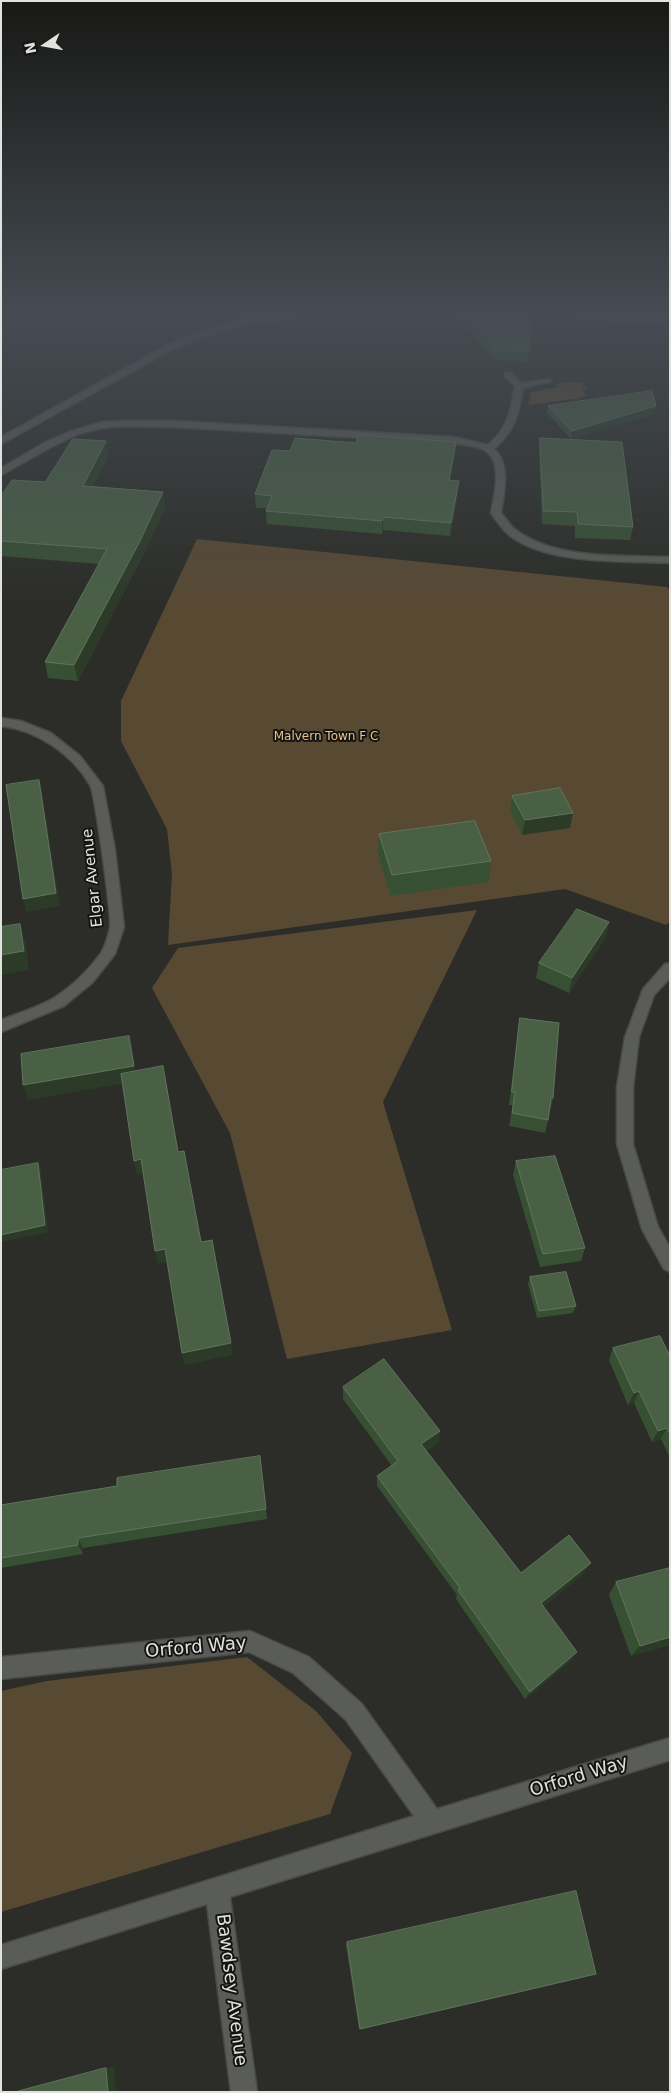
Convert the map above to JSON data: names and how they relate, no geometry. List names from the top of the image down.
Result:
{
  "streets": {
    "street": ["Elgar Avenue", "Orford Way", "Bawdsey Avenue"]
  },
  "crossings": [
    ["Orford Way", "Bawdsey Avenue"]
  ],
  "parks": ["Malvern Town F C"],
  "north": "left"
}
